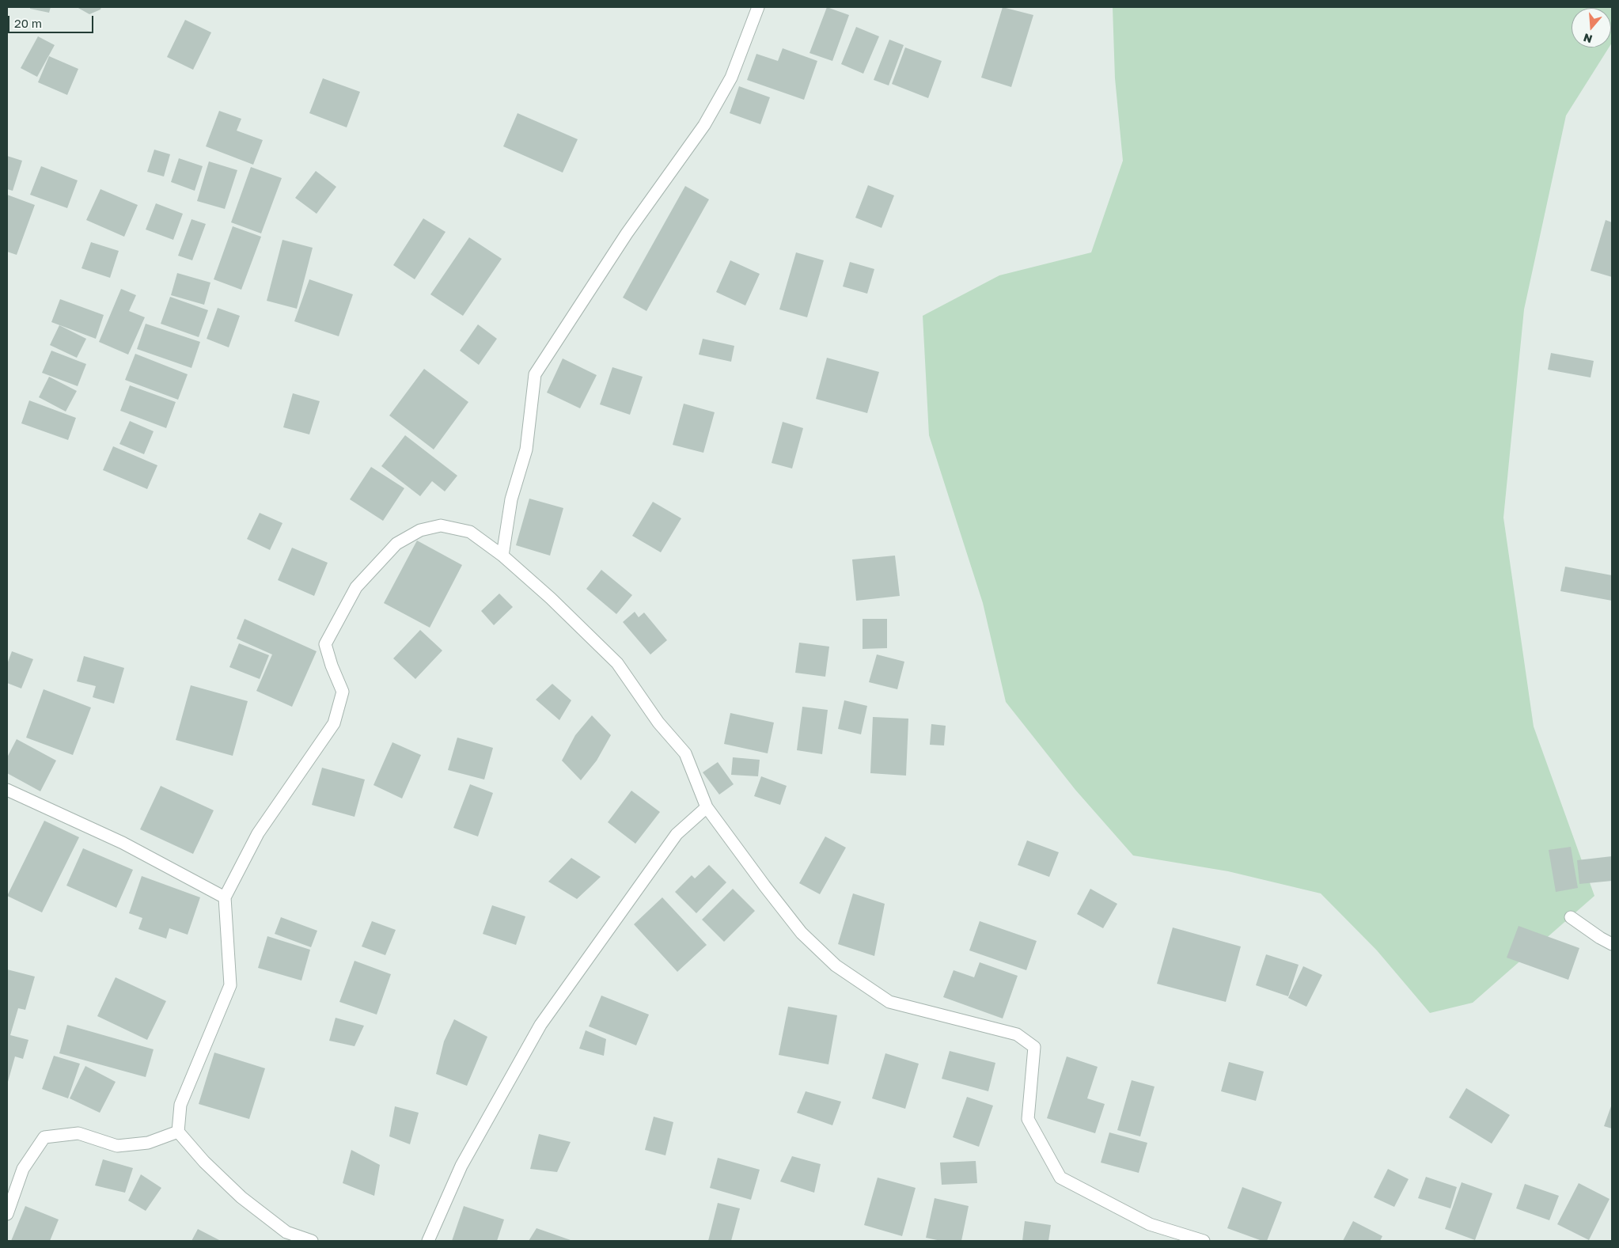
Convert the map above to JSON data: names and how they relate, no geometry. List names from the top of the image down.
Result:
{
  "scale_bar": "20 m",
  "north": "bottom"
}
